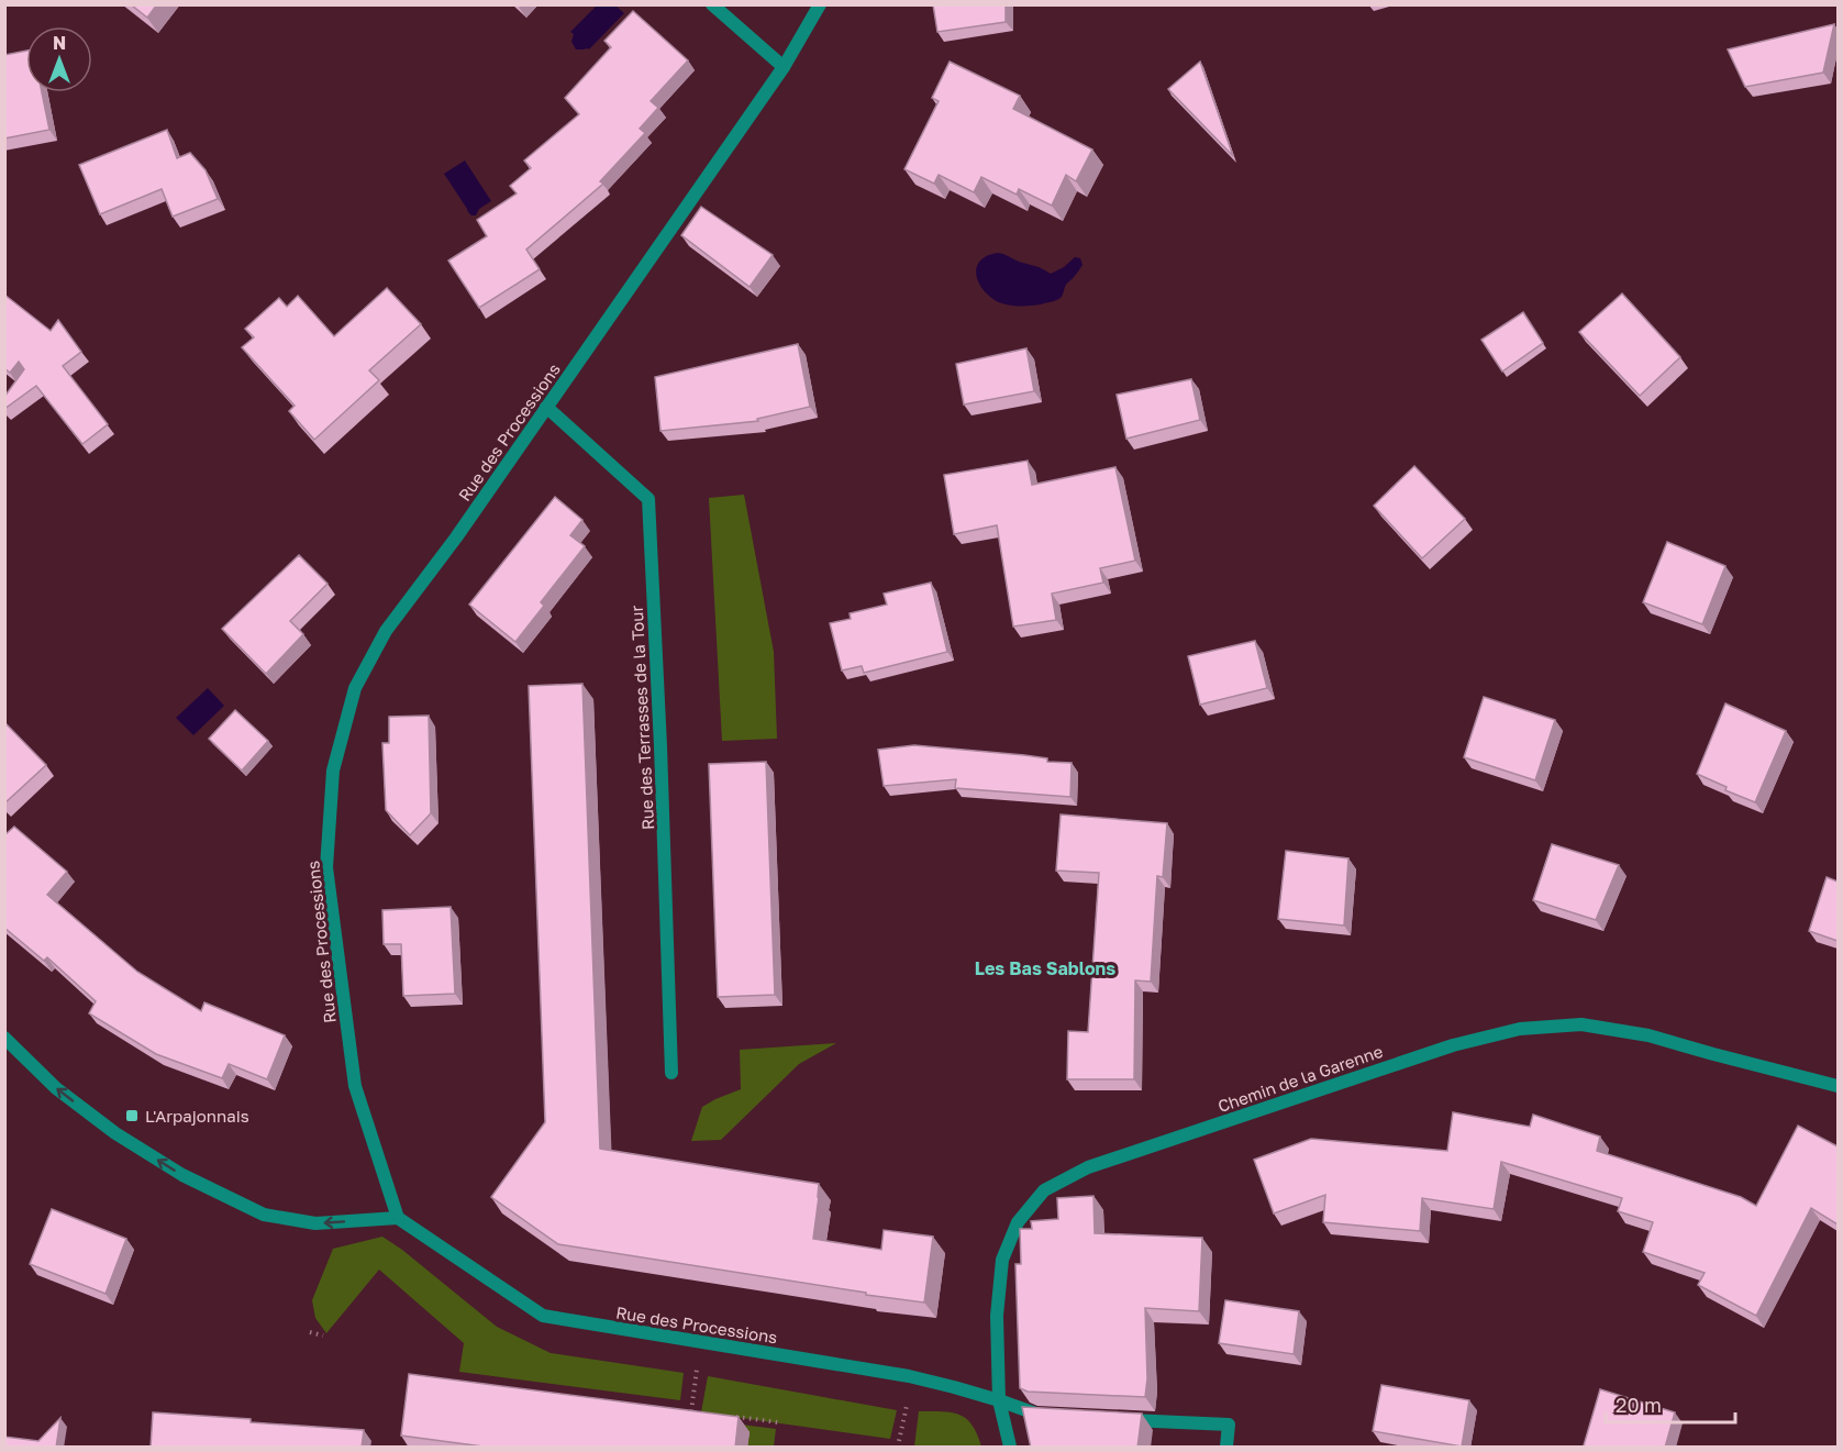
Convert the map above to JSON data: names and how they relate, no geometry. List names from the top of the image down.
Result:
{
  "streets": {
    "street": ["Rue des Processions", "Rue des Terrasses de la Tour", "Chemin de la Garenne"]
  },
  "crossings": [
    ["Rue des Processions", "Rue des Terrasses de la Tour"],
    ["Rue des Processions", "Chemin de la Garenne"]
  ],
  "districts": ["Les Bas Sablons"],
  "places": {
    "transit": ["L'Arpajonnais"]
  },
  "scale_bar": "20 m",
  "north": "top"
}
